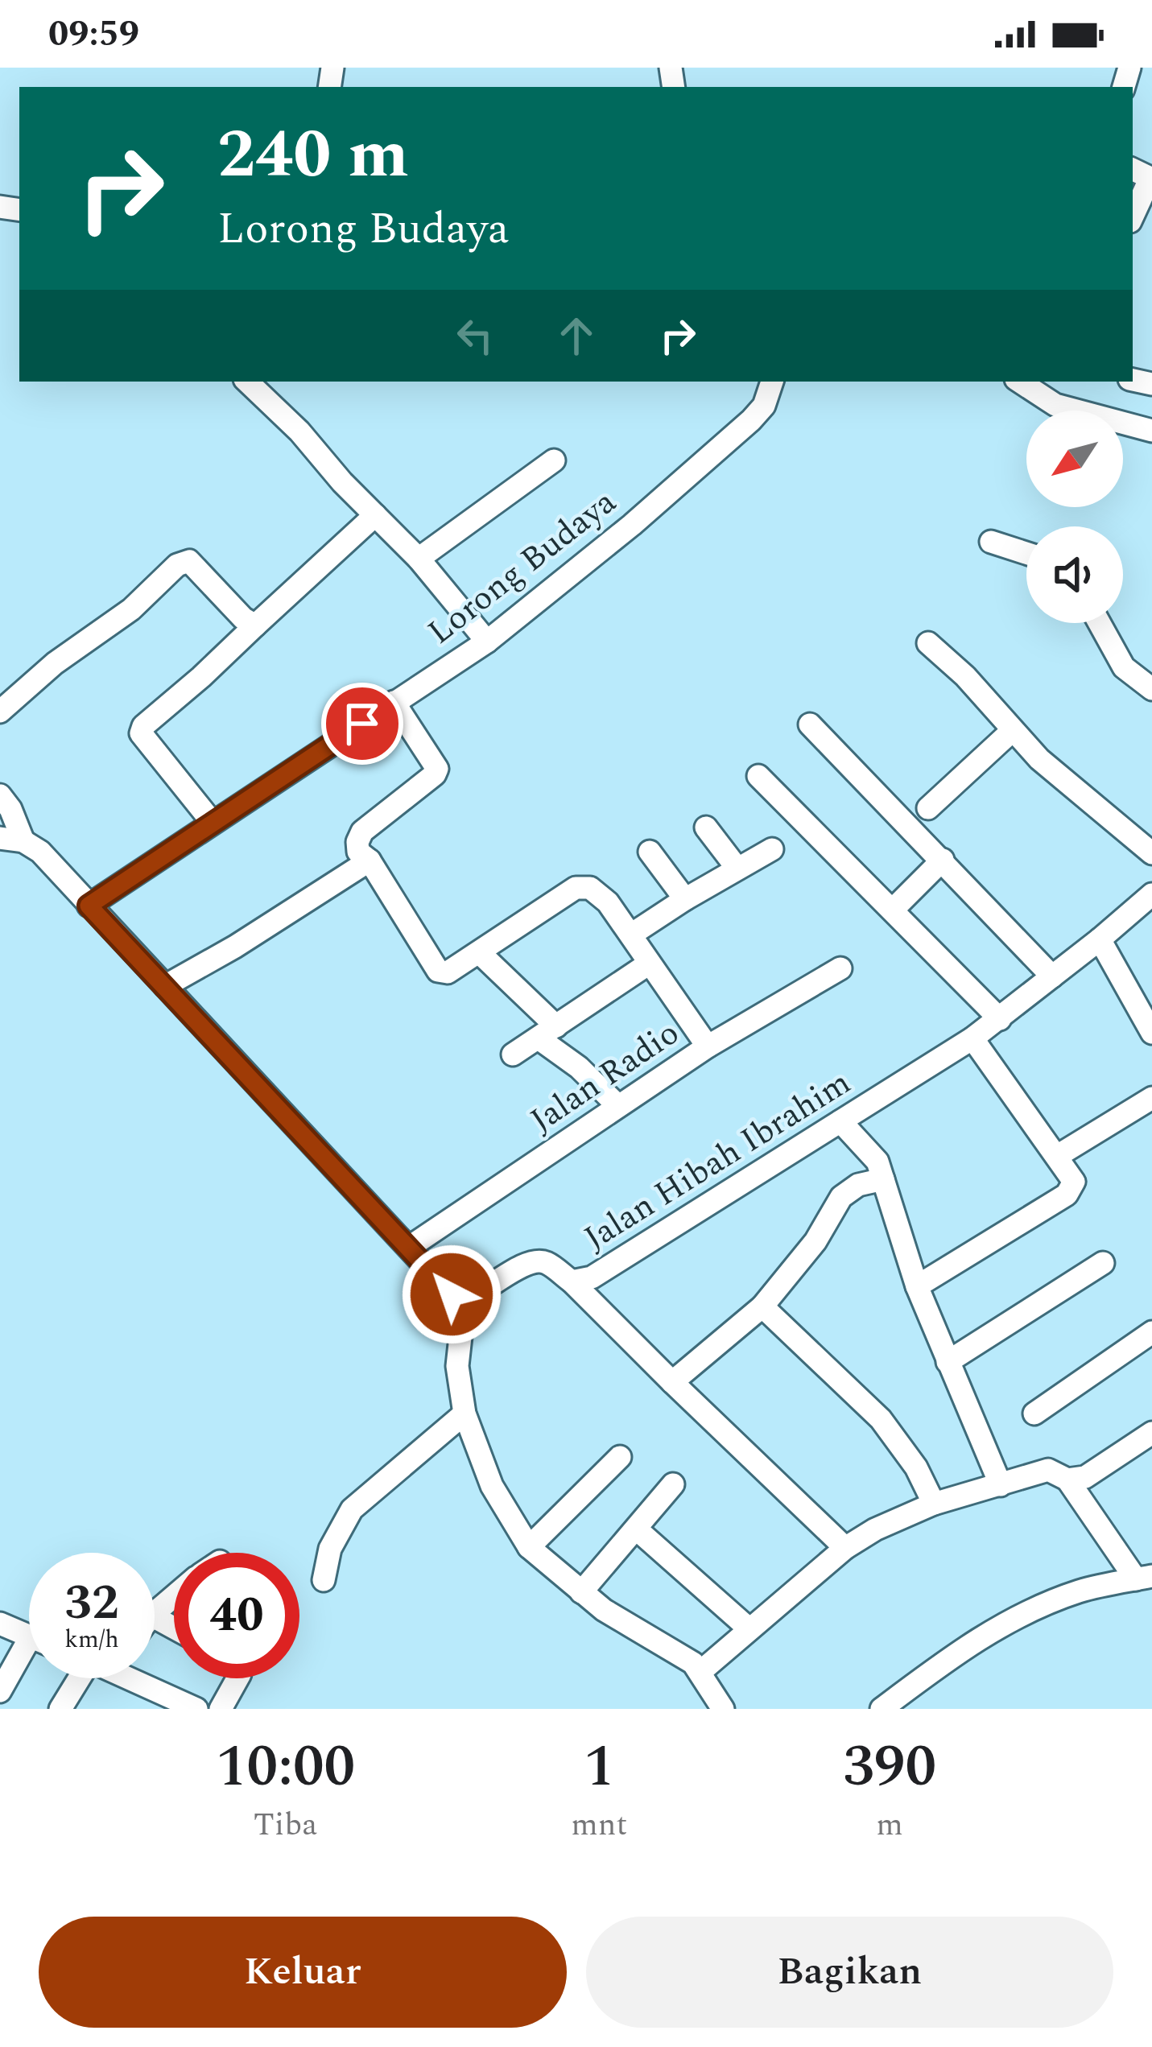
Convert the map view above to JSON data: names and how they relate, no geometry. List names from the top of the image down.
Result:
{
  "streets": {
    "street": ["Lorong Budaya", "Jalan Radio", "Jalan Hibah Ibrahim"]
  },
  "north": "bottom left",
  "page": {
    "status": "09:59",
    "turn": ["240 m", "Lorong Budaya"],
    "speed": "32 km/h",
    "limit": "40",
    "eta": [
      "10:00",
      "Tiba",
      "1",
      "mnt",
      "390",
      "m"
    ],
    "buttons": ["Keluar", "Bagikan"]
  }
}
